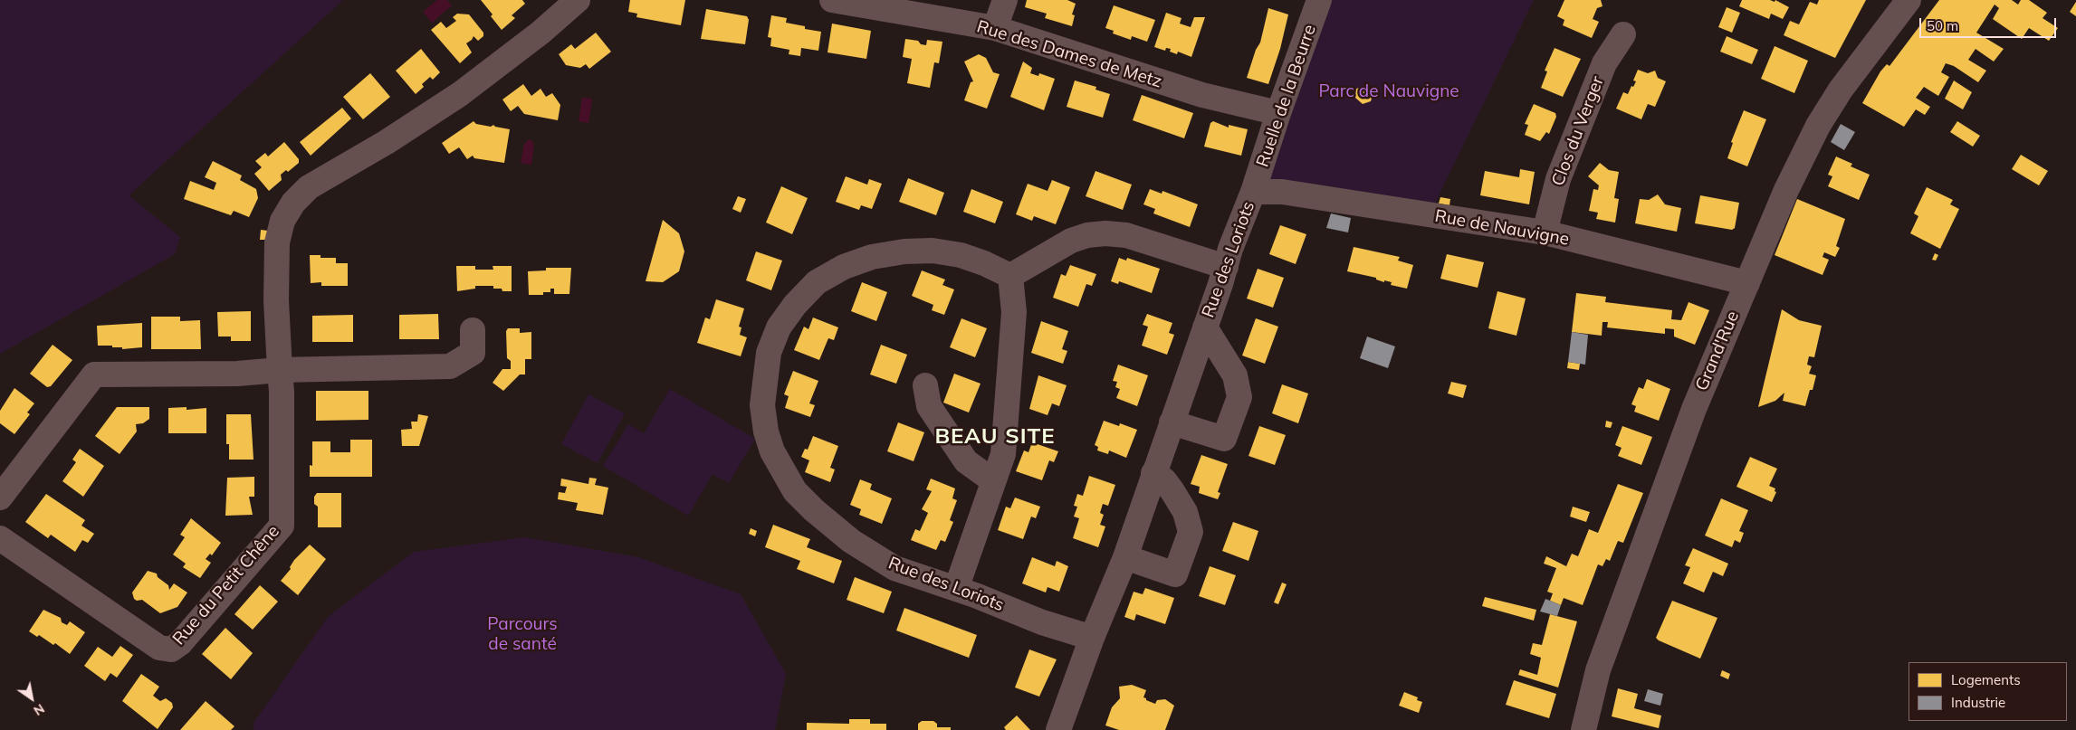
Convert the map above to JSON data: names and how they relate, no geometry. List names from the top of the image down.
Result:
{
  "streets": {
    "street": [
      "Rue des Dames de Metz",
      "Ruelle de la Beurre",
      "Clos du Verger",
      "Rue de Nauvigne",
      "Rue des Loriots",
      "Grand'Rue",
      "Rue du Petit Chêne"
    ]
  },
  "crossings": [
    ["Rue des Dames de Metz", "Ruelle de la Beurre"],
    ["Ruelle de la Beurre", "Rue de Nauvigne"],
    ["Ruelle de la Beurre", "Rue des Loriots"],
    ["Clos du Verger", "Rue de Nauvigne"],
    ["Rue de Nauvigne", "Rue des Loriots"],
    ["Rue de Nauvigne", "Grand'Rue"]
  ],
  "districts": ["BEAU SITE"],
  "parks": ["Parc de Nauvigne", "Parcours de santé"],
  "legend": ["Logements", "Industrie"],
  "scale_bar": "50 m",
  "north": "bottom right"
}
